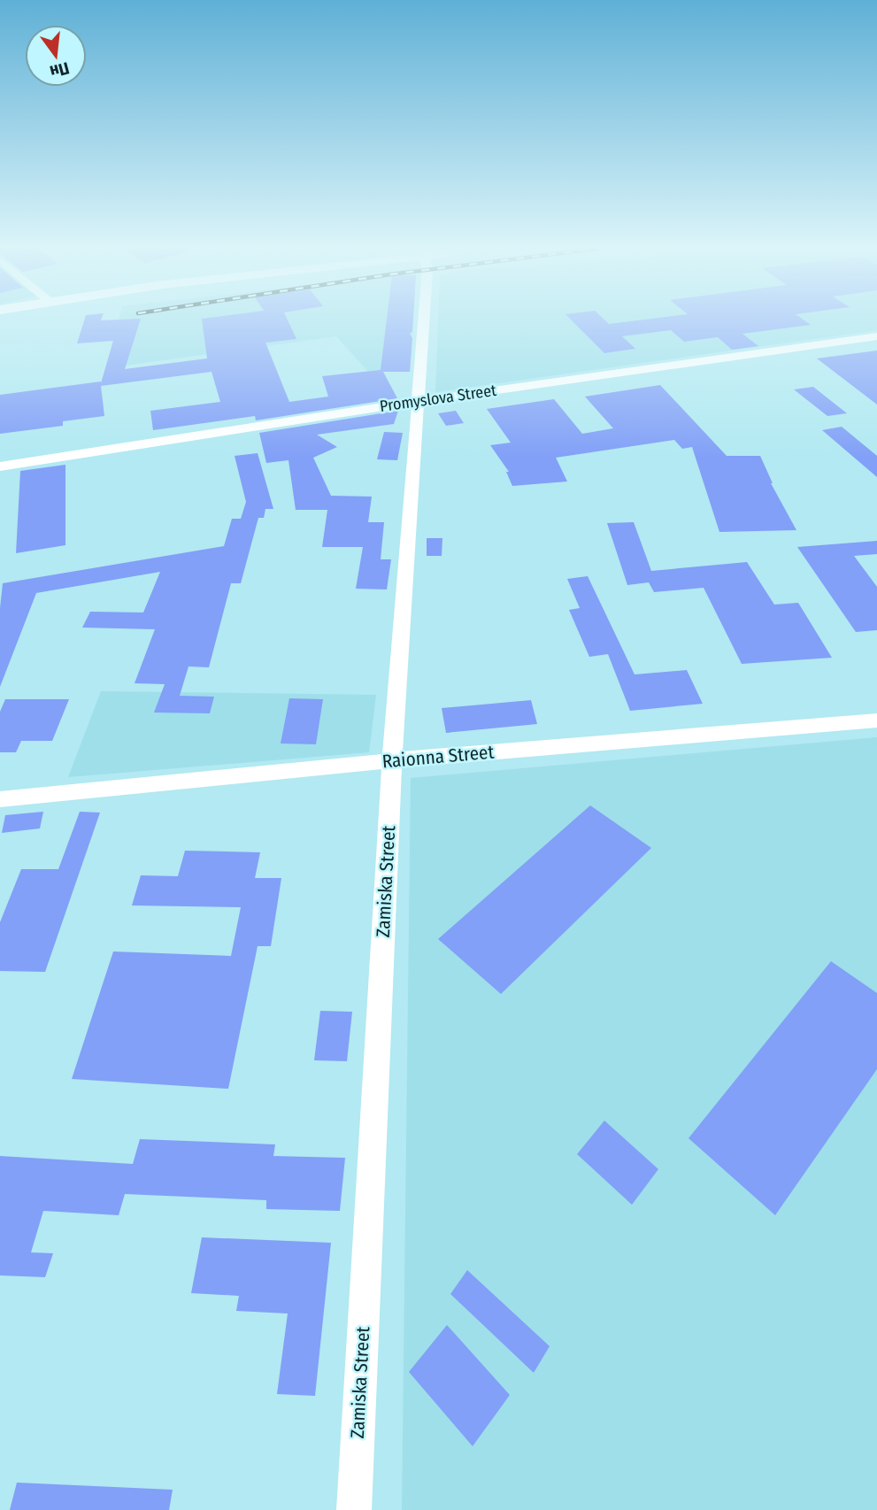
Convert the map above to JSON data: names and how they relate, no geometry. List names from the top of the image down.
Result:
{
  "streets": {
    "street": ["Promyslova Street", "Raionna Street", "Zamiska Street"]
  },
  "crossings": [
    ["Promyslova Street", "Zamiska Street"],
    ["Raionna Street", "Zamiska Street"]
  ],
  "north": "bottom"
}
